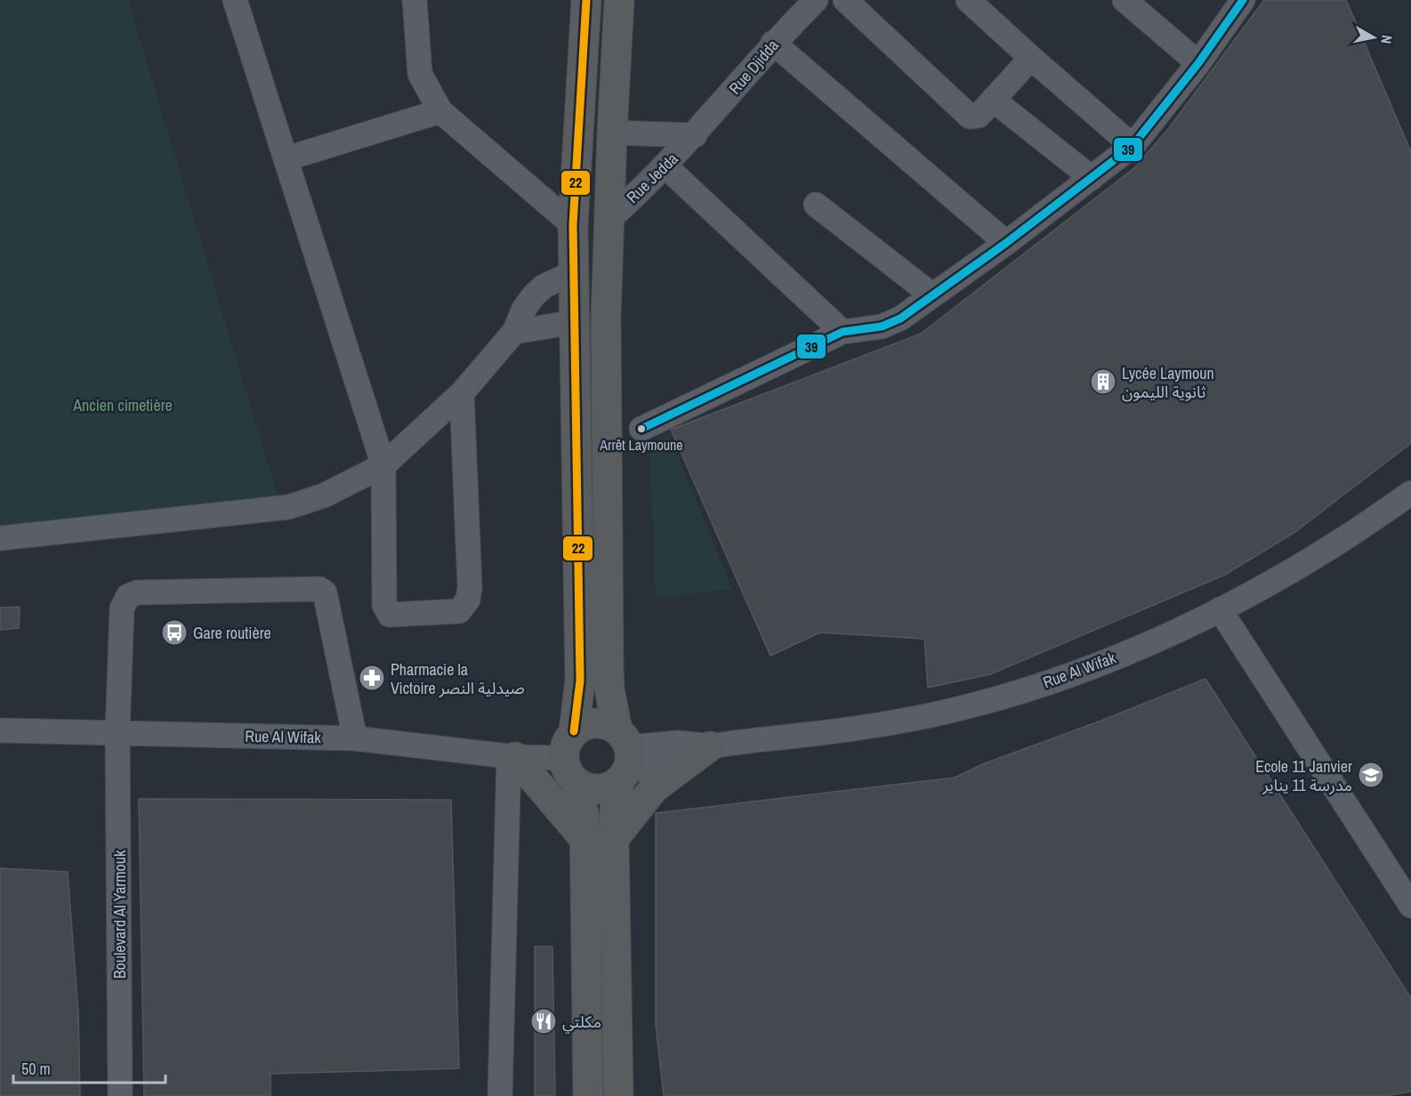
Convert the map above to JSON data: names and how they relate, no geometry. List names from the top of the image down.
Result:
{
  "streets": {
    "street": [
      "Rue Djidda",
      "Rue Jedda",
      "Rue Al Wifak",
      "Boulevard Al Yarmouk"
    ]
  },
  "crossings": [
    ["Rue Djidda", "Rue Jedda"],
    ["Rue Al Wifak", "Boulevard Al Yarmouk"]
  ],
  "parks": ["Ancien cimetière"],
  "places": {
    "building": ["Lycée Laymoun ثانوية الليمون"],
    "other": ["Arrêt Laymoune"],
    "bus stop": ["Gare routière"],
    "pharmacy": ["Pharmacie la Victoire صيدلية النصر"],
    "school or university": ["Ecole 11 Janvier مدرسة 11 يناير"],
    "restaurant": ["مكلتي"]
  },
  "lines": ["transit line 39", "transit line 22"],
  "scale_bar": "50 m",
  "north": "right"
}
